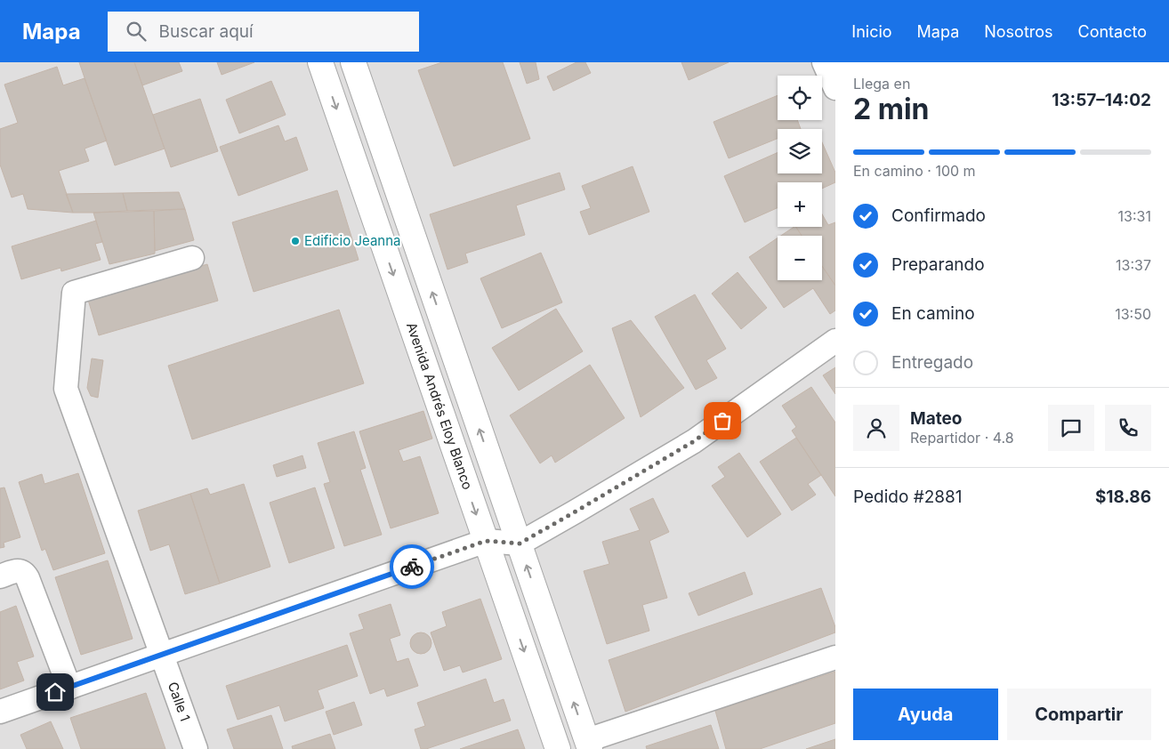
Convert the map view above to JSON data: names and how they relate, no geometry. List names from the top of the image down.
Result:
{
  "streets": {
    "street": ["Avenida Andrés Eloy Blanco", "Calle 1"]
  },
  "places": ["Edificio Jeanna"],
  "page": {
    "header": "Mapa",
    "search": "Buscar aquí",
    "nav": [
      "Inicio",
      "Mapa",
      "Nosotros",
      "Contacto"
    ],
    "heading": ["2 min", "Llega en", "13:57–14:02"],
    "panel": [
      "Mateo",
      "Repartidor · 4.8",
      "Pedido #2881",
      "$18.86"
    ],
    "map_buttons": ["+", "−"],
    "bar": "En camino · 100 m",
    "list": [
      ["Confirmado", "13:31"],
      ["Preparando", "13:37"],
      ["En camino", "13:50"],
      "Entregado"
    ],
    "buttons": ["Ayuda", "Compartir"]
  }
}
